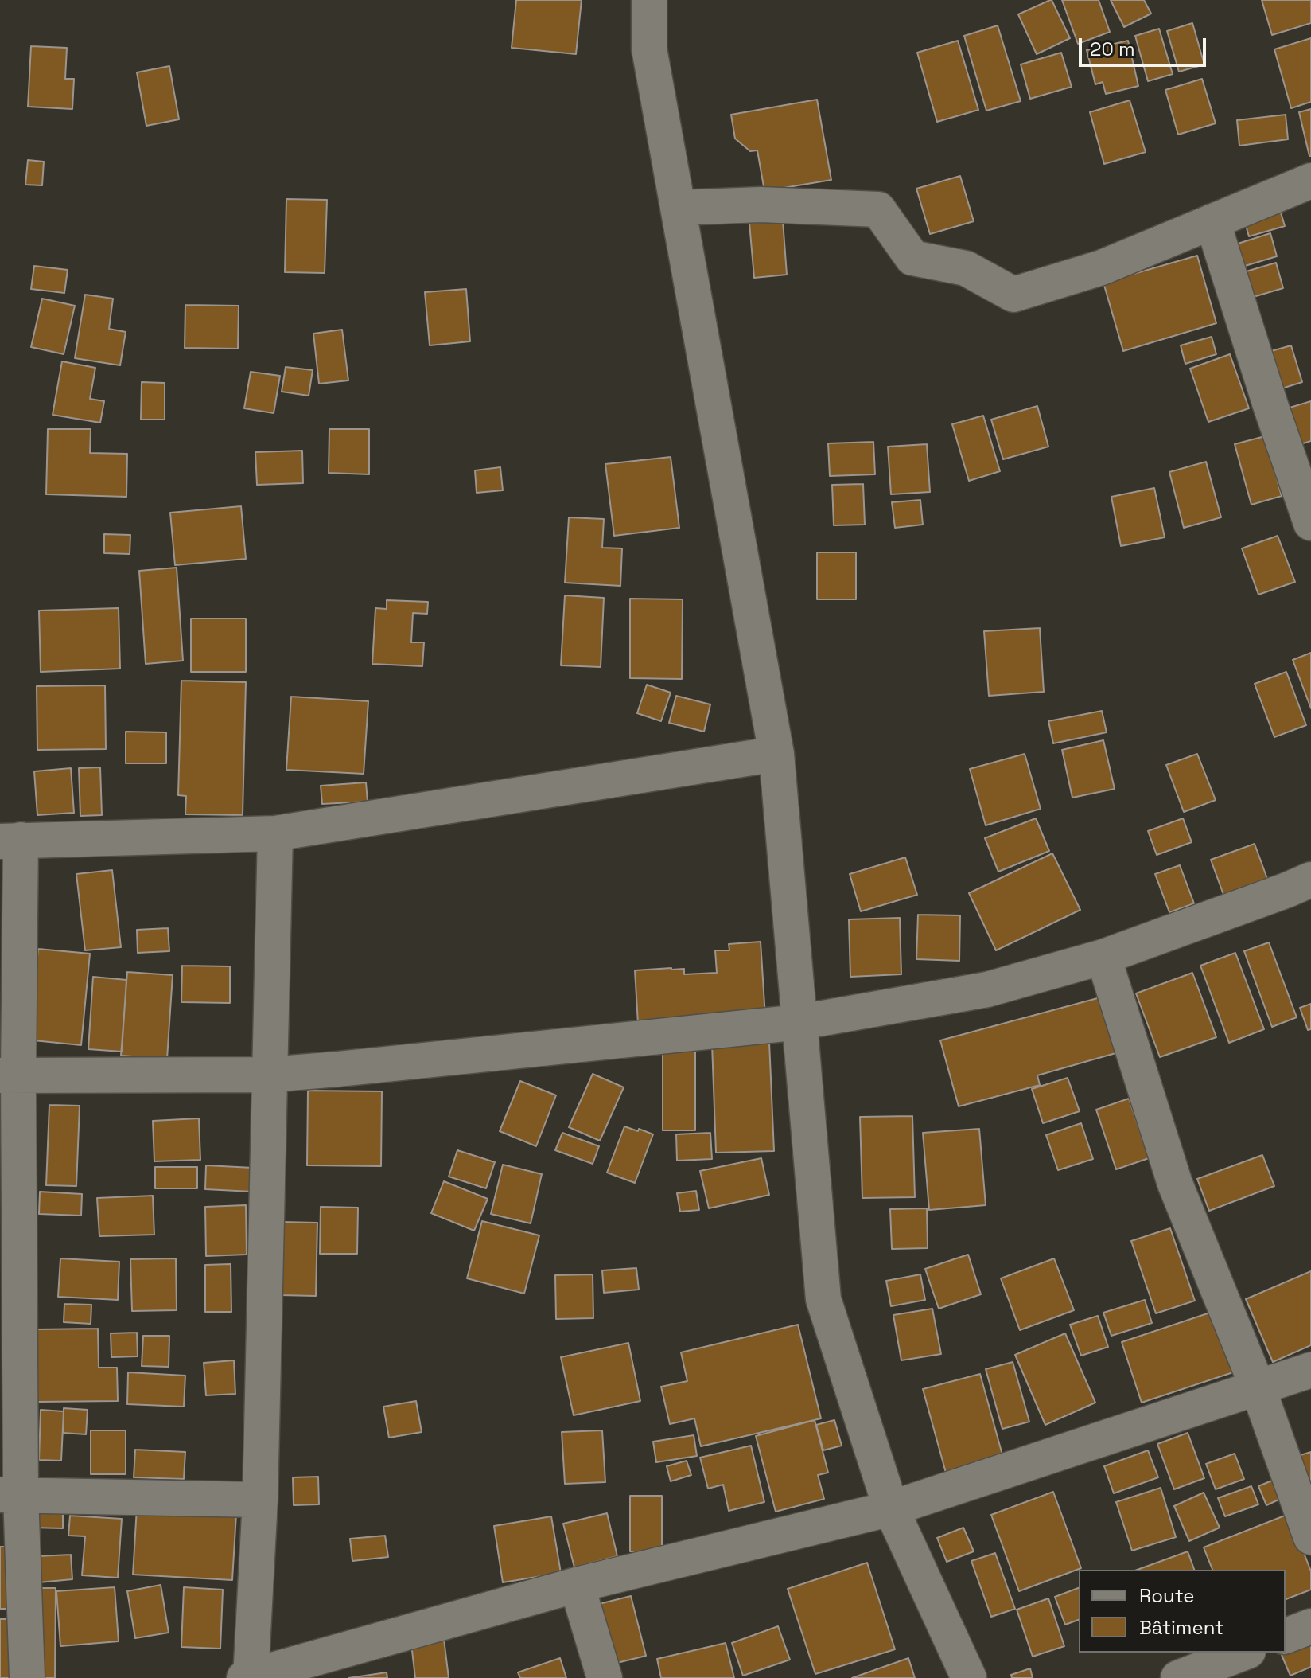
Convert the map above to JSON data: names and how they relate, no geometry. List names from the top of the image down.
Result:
{
  "legend": ["Route", "Bâtiment"],
  "scale_bar": "20 m"
}
